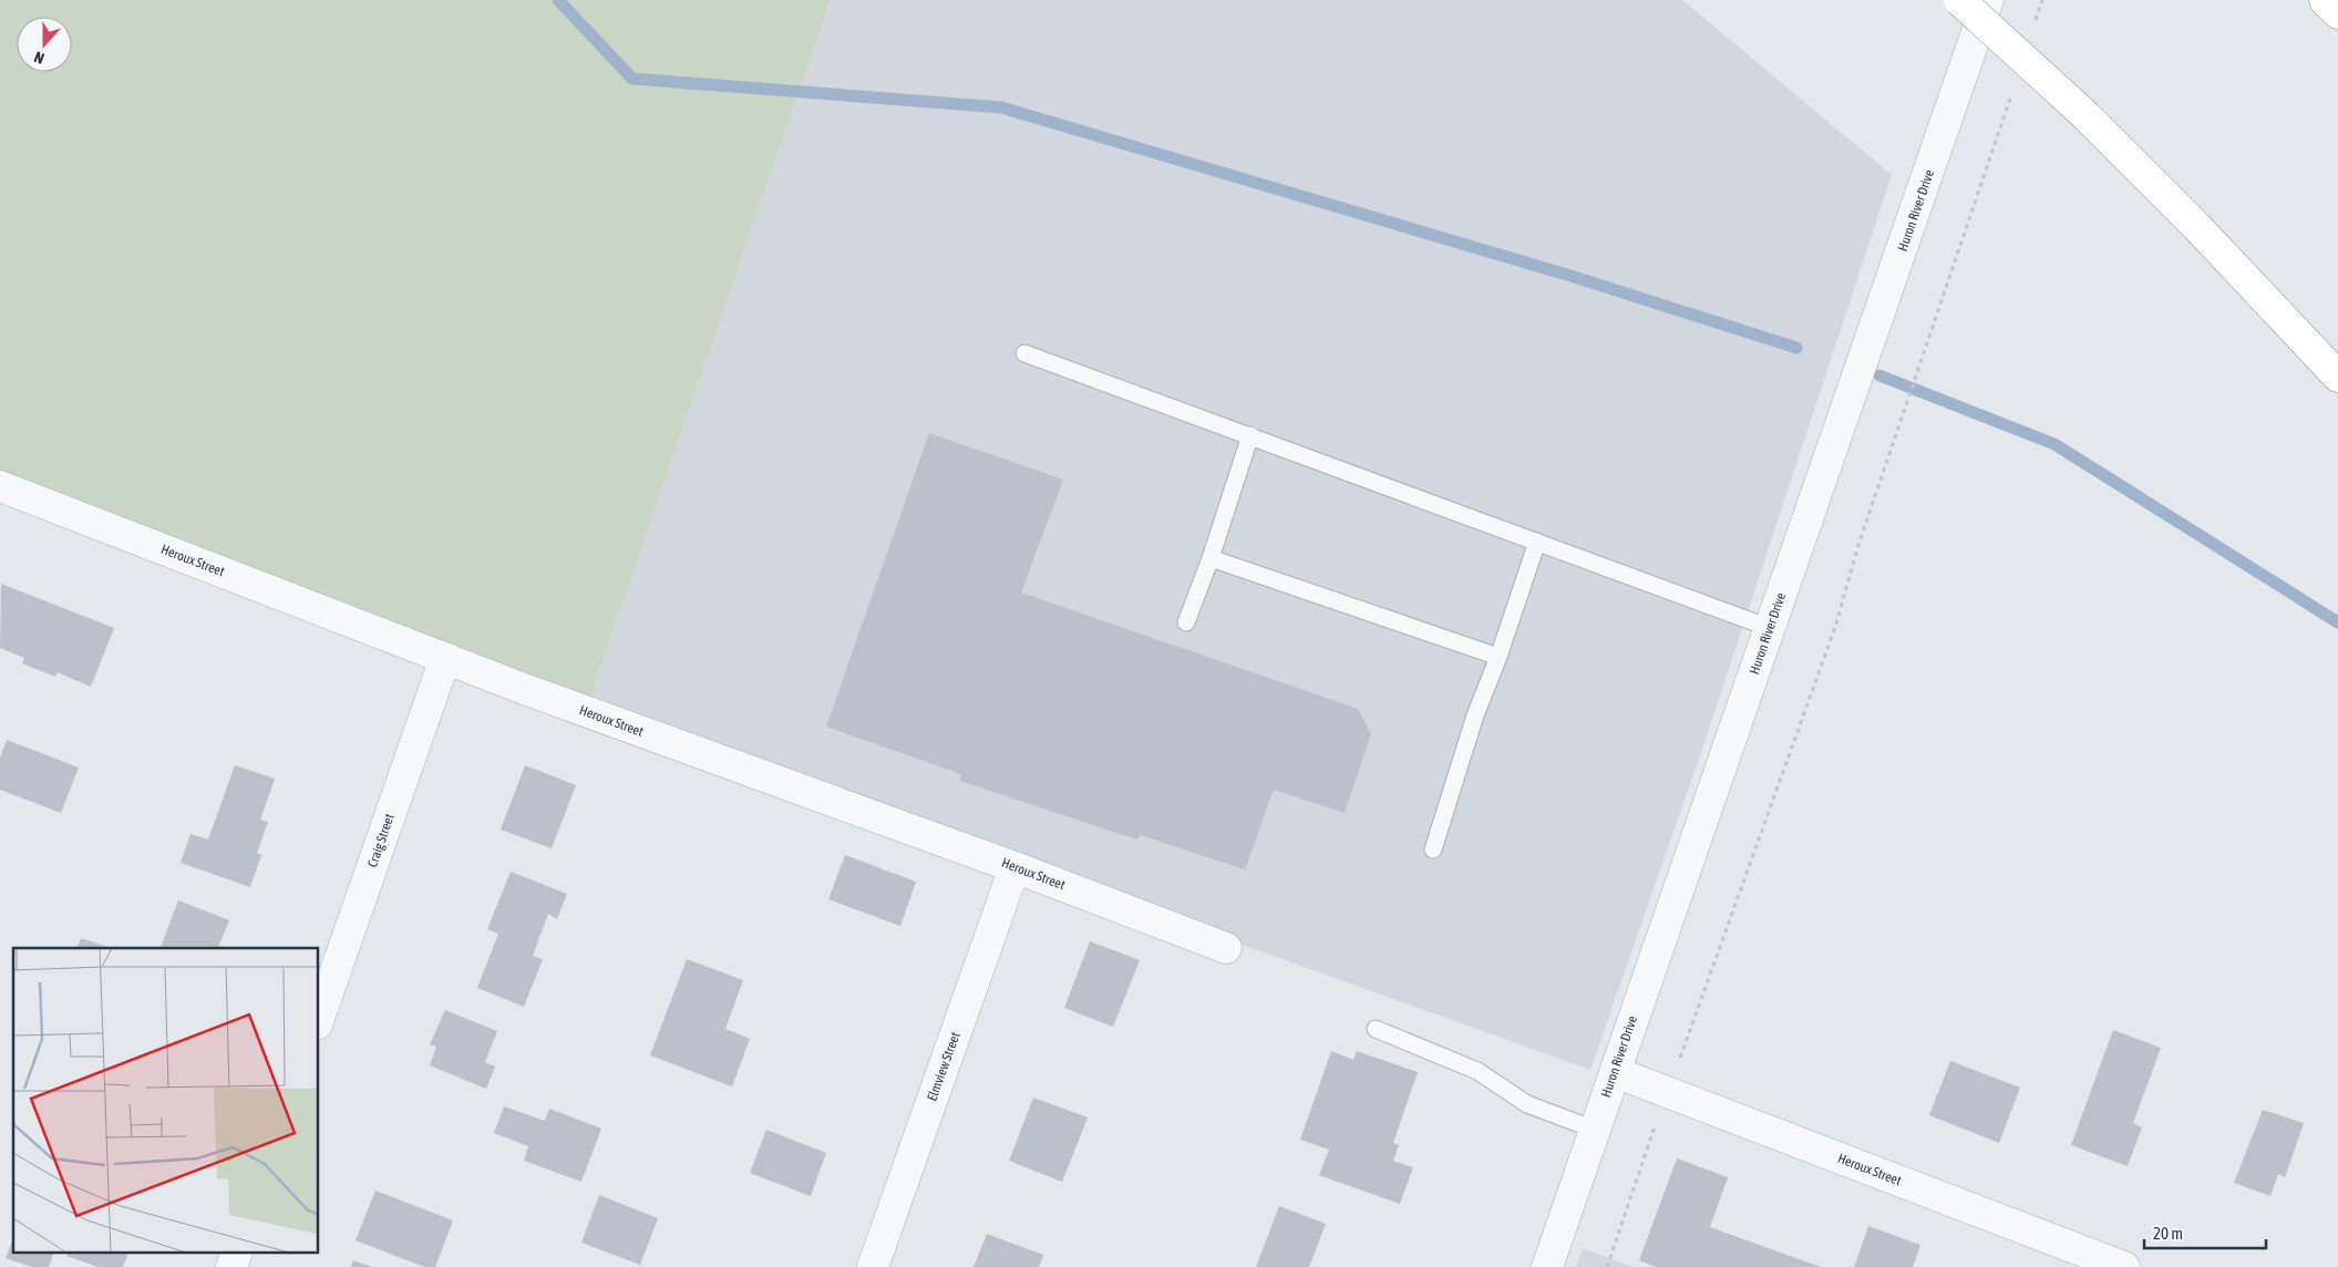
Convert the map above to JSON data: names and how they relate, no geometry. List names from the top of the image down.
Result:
{
  "streets": {
    "street": [
      "Huron River Drive",
      "Heroux Street",
      "Craig Street",
      "Elmview Street"
    ]
  },
  "crossings": [
    ["Huron River Drive", "Heroux Street"],
    ["Heroux Street", "Craig Street"],
    ["Heroux Street", "Elmview Street"]
  ],
  "scale_bar": "20 m",
  "north": "bottom"
}
